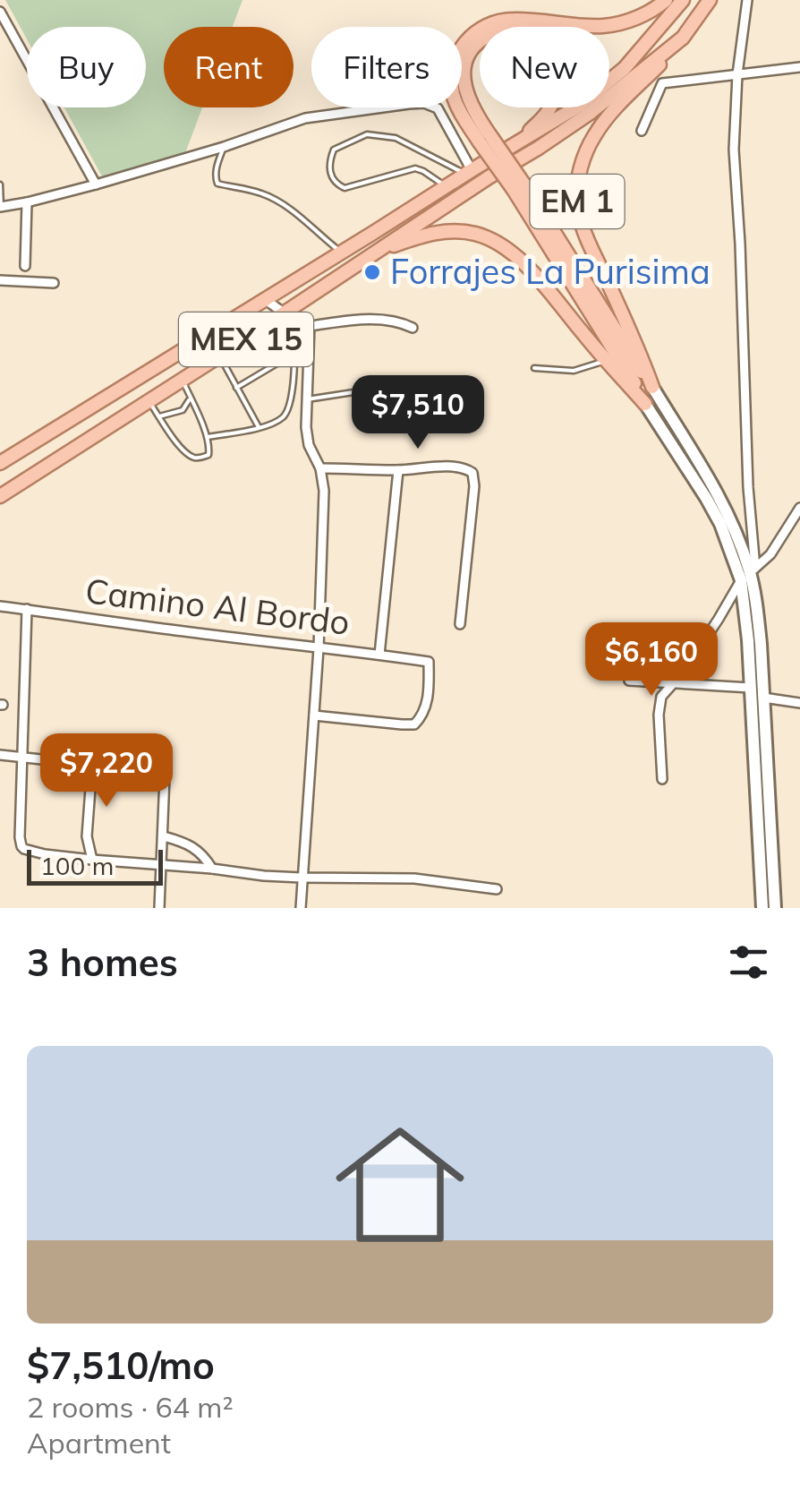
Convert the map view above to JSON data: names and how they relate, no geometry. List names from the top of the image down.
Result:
{
  "streets": {
    "main road": ["EM 1", "MEX 15"],
    "street": ["Camino Al Bordo"]
  },
  "crossings": [
    ["EM 1", "MEX 15"]
  ],
  "places": ["Forrajes La Purisima"],
  "scale_bar": "100 m",
  "page": {
    "chip": [
      "Buy",
      "Rent",
      "Filters",
      "New"
    ],
    "price": ["$7,510", "$6,160", "$7,220"],
    "scale": "100 m",
    "heading": "3 homes",
    "list": [
      {
        "name": "$7,510/mo",
        "note": "2 rooms · 64 m² · Apartment"
      }
    ]
  }
}
